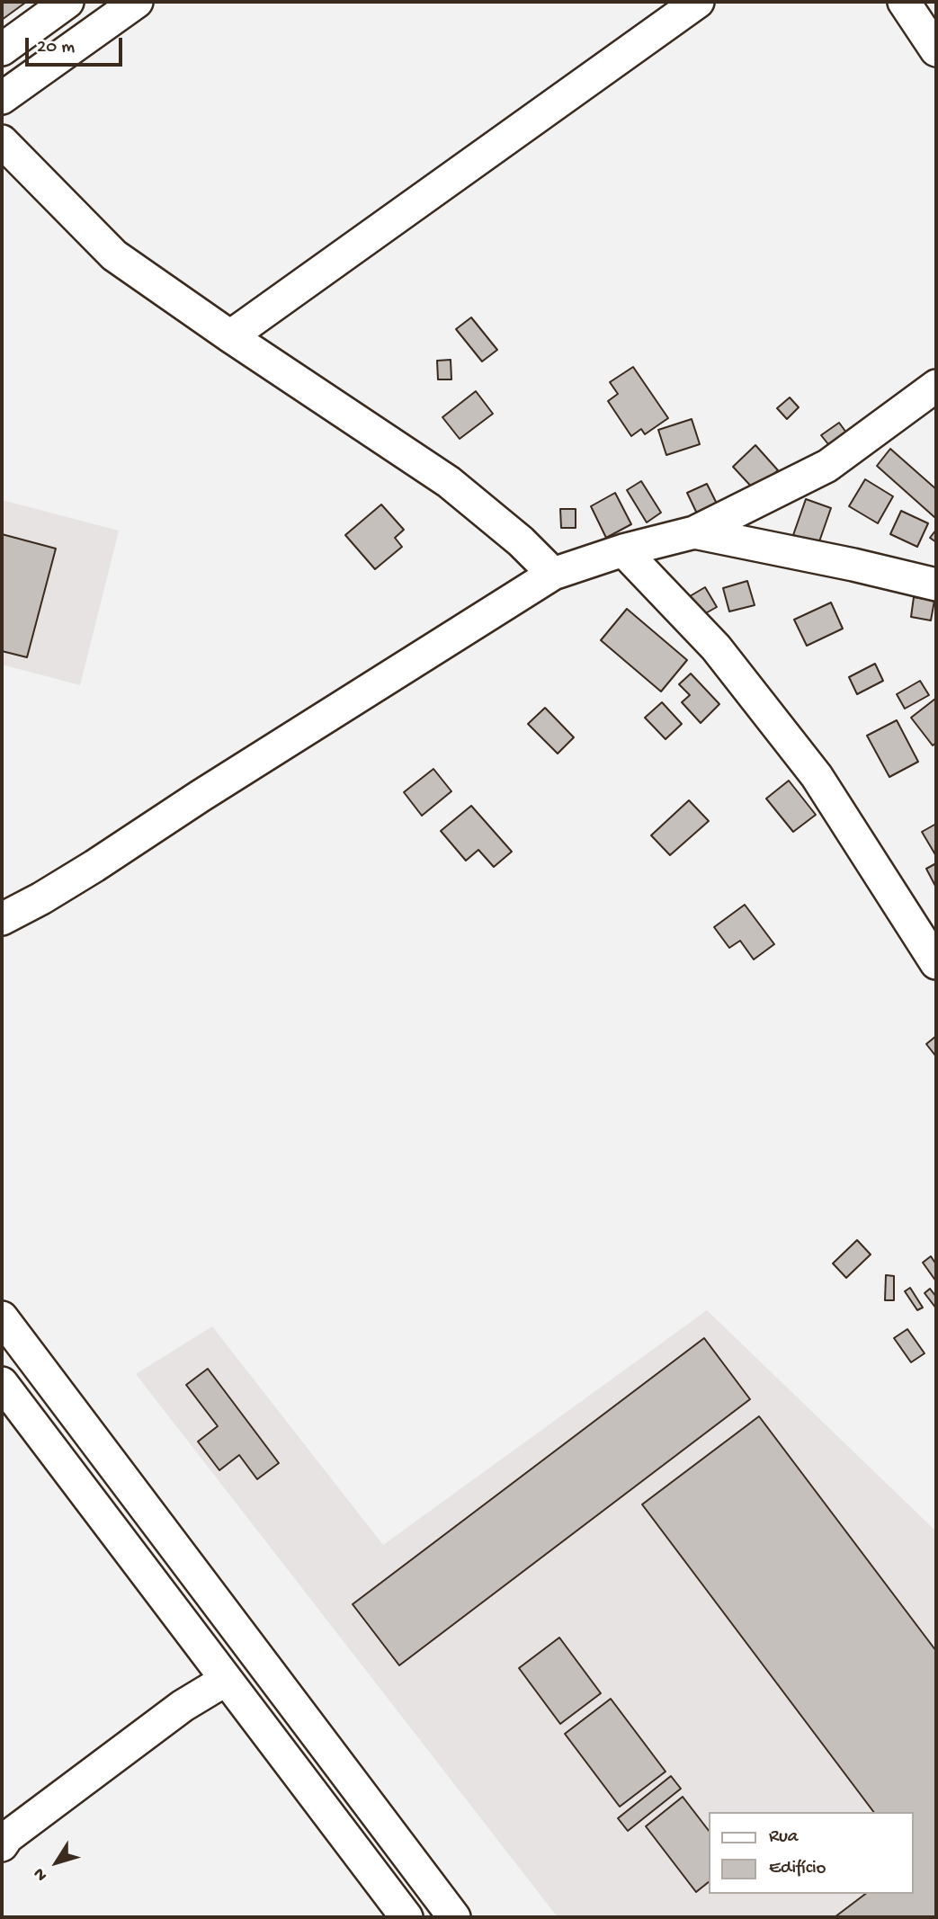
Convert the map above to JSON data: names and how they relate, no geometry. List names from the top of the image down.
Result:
{
  "legend": ["Rua", "Edifício"],
  "scale_bar": "20 m",
  "north": "bottom left"
}
